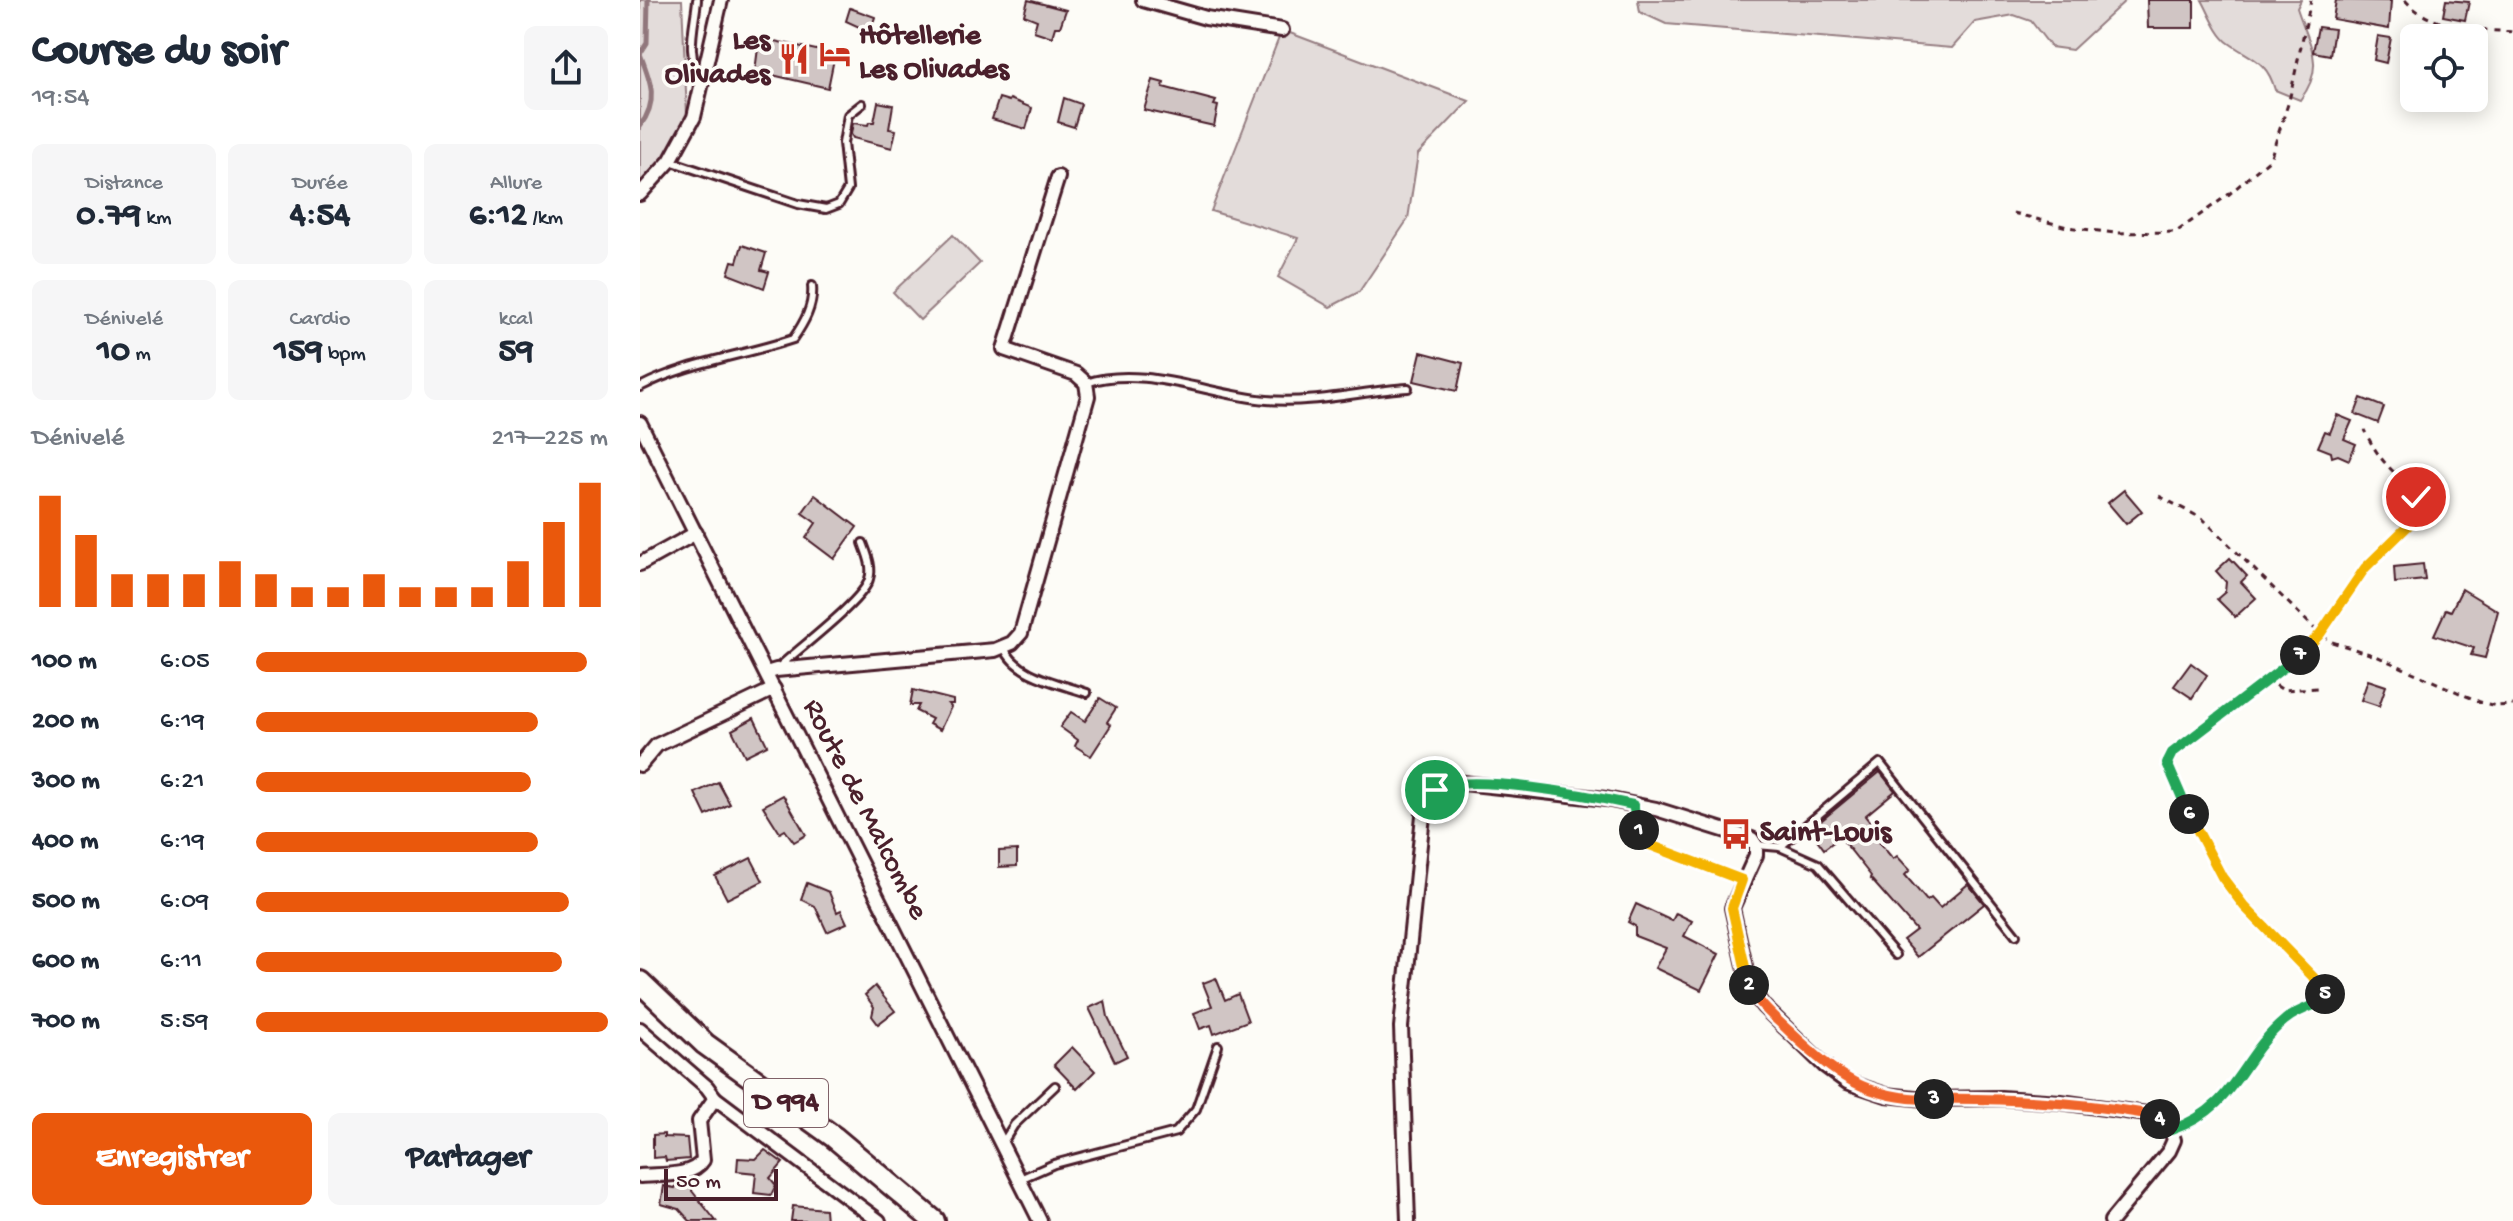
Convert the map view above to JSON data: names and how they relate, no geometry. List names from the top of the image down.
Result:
{
  "streets": {
    "main road": ["D 994"],
    "street": ["Route de Malcombe"]
  },
  "places": {
    "hotel": ["Hôtellerie Les Olivades"],
    "restaurant": ["Les Olivades"],
    "bus stop": ["Saint-Louis"]
  },
  "scale_bar": "50 m",
  "page": {
    "heading": ["Course du soir", "19:54"],
    "stats": [
      ["Distance", "0.79 km"],
      ["Durée", "4:54"],
      ["Allure", "6:12 /km"],
      ["Dénivelé", "10 m"],
      ["Cardio", "159 bpm"],
      ["kcal", "59"]
    ],
    "chart": ["Dénivelé", "217–225 m"],
    "list": [
      {
        "name": "100 m",
        "note": "6:05"
      },
      {
        "name": "200 m",
        "note": "6:19"
      },
      {
        "name": "300 m",
        "note": "6:21"
      },
      {
        "name": "400 m",
        "note": "6:19"
      },
      {
        "name": "500 m",
        "note": "6:09"
      },
      {
        "name": "600 m",
        "note": "6:11"
      },
      {
        "name": "700 m",
        "note": "5:59"
      }
    ],
    "pins": [
      "7",
      "6",
      "1",
      "2",
      "5",
      "3",
      "4"
    ],
    "buttons": ["Enregistrer", "Partager"],
    "scale": "50 m"
  }
}
